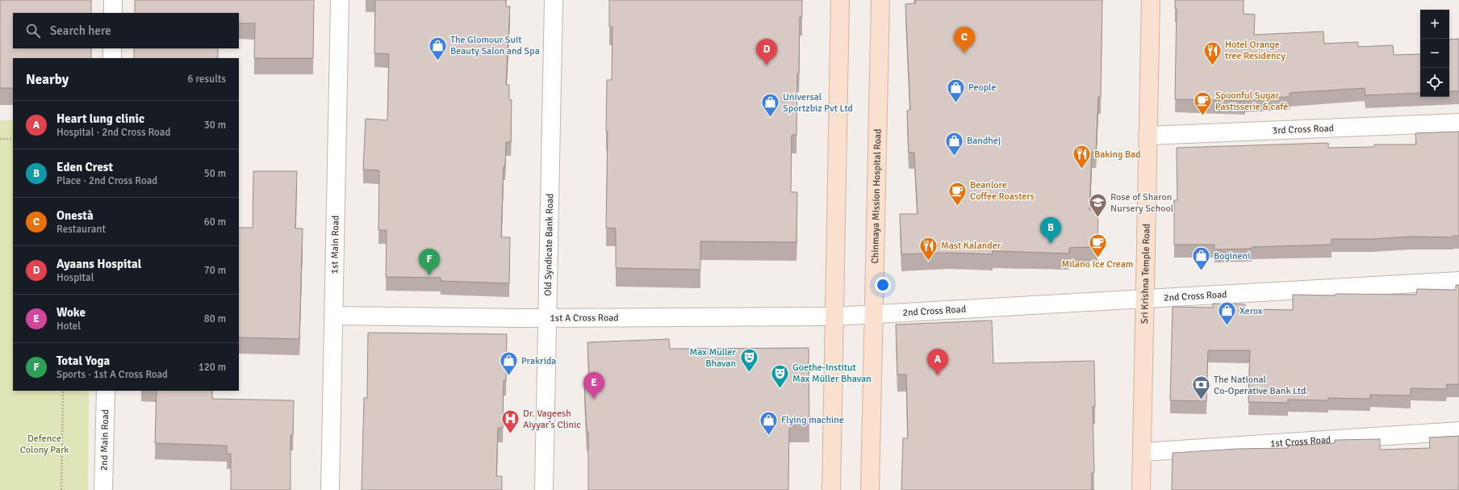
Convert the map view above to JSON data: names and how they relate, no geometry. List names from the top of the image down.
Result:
{
  "streets": {
    "main road": ["Chinmaya Mission Hospital Road", "Sri Krishna Temple Road"],
    "street": [
      "3rd Cross Road",
      "1st Main Road",
      "Old Syndicate Bank Road",
      "2nd Cross Road",
      "1st A Cross Road",
      "2nd Main Road",
      "1st Cross Road"
    ]
  },
  "crossings": [
    ["3rd Cross Road", "Sri Krishna Temple Road"],
    ["Chinmaya Mission Hospital Road", "2nd Cross Road"],
    ["1st Main Road", "1st A Cross Road"],
    ["Old Syndicate Bank Road", "1st A Cross Road"],
    ["Sri Krishna Temple Road", "2nd Cross Road"],
    ["Sri Krishna Temple Road", "1st Cross Road"],
    ["2nd Cross Road", "1st A Cross Road"]
  ],
  "parks": ["Defence Colony Park"],
  "places": {
    "shop": [
      "The Glomour Suit Beauty Salon and Spa",
      "People",
      "Universal Sportzbiz Pvt Ltd",
      "Bandhej",
      "Bogineni",
      "Xerox",
      "Prakrida",
      "Flying machine"
    ],
    "restaurant": ["Hotel Orange tree Residency", "Baking Bad", "Mast Kalander"],
    "cafe": ["Spoonful Sugar Pastisserie & cafè", "Beanlore Coffee Roasters", "Milano Ice Cream"],
    "school or university": ["Rose of Sharon Nursery School"],
    "theatre": ["Max Muller Bhavan", "Goethe-Institut Max Müller Bhavan"],
    "bank": ["The National Co-Operative Bank Ltd."],
    "hospital": ["Dr. Vageesh Aiyyar's Clinic"]
  },
  "page": {
    "map_buttons": ["+", "−"],
    "search": "Search here",
    "pins": [
      "C",
      "D",
      "B",
      "F",
      "A",
      "E"
    ],
    "heading": ["Nearby", "6 results"],
    "list": [
      {
        "mark": "A",
        "name": "Heart lung clinic",
        "note": "Hospital · 2nd Cross Road",
        "value": "30 m"
      },
      {
        "mark": "B",
        "name": "Eden Crest",
        "note": "Place · 2nd Cross Road",
        "value": "50 m"
      },
      {
        "mark": "C",
        "name": "Onestà",
        "note": "Restaurant",
        "value": "60 m"
      },
      {
        "mark": "D",
        "name": "Ayaans Hospital",
        "note": "Hospital",
        "value": "70 m"
      },
      {
        "mark": "E",
        "name": "Woke",
        "note": "Hotel",
        "value": "80 m"
      },
      {
        "mark": "F",
        "name": "Total Yoga",
        "note": "Sports · 1st A Cross Road",
        "value": "120 m"
      }
    ]
  }
}
